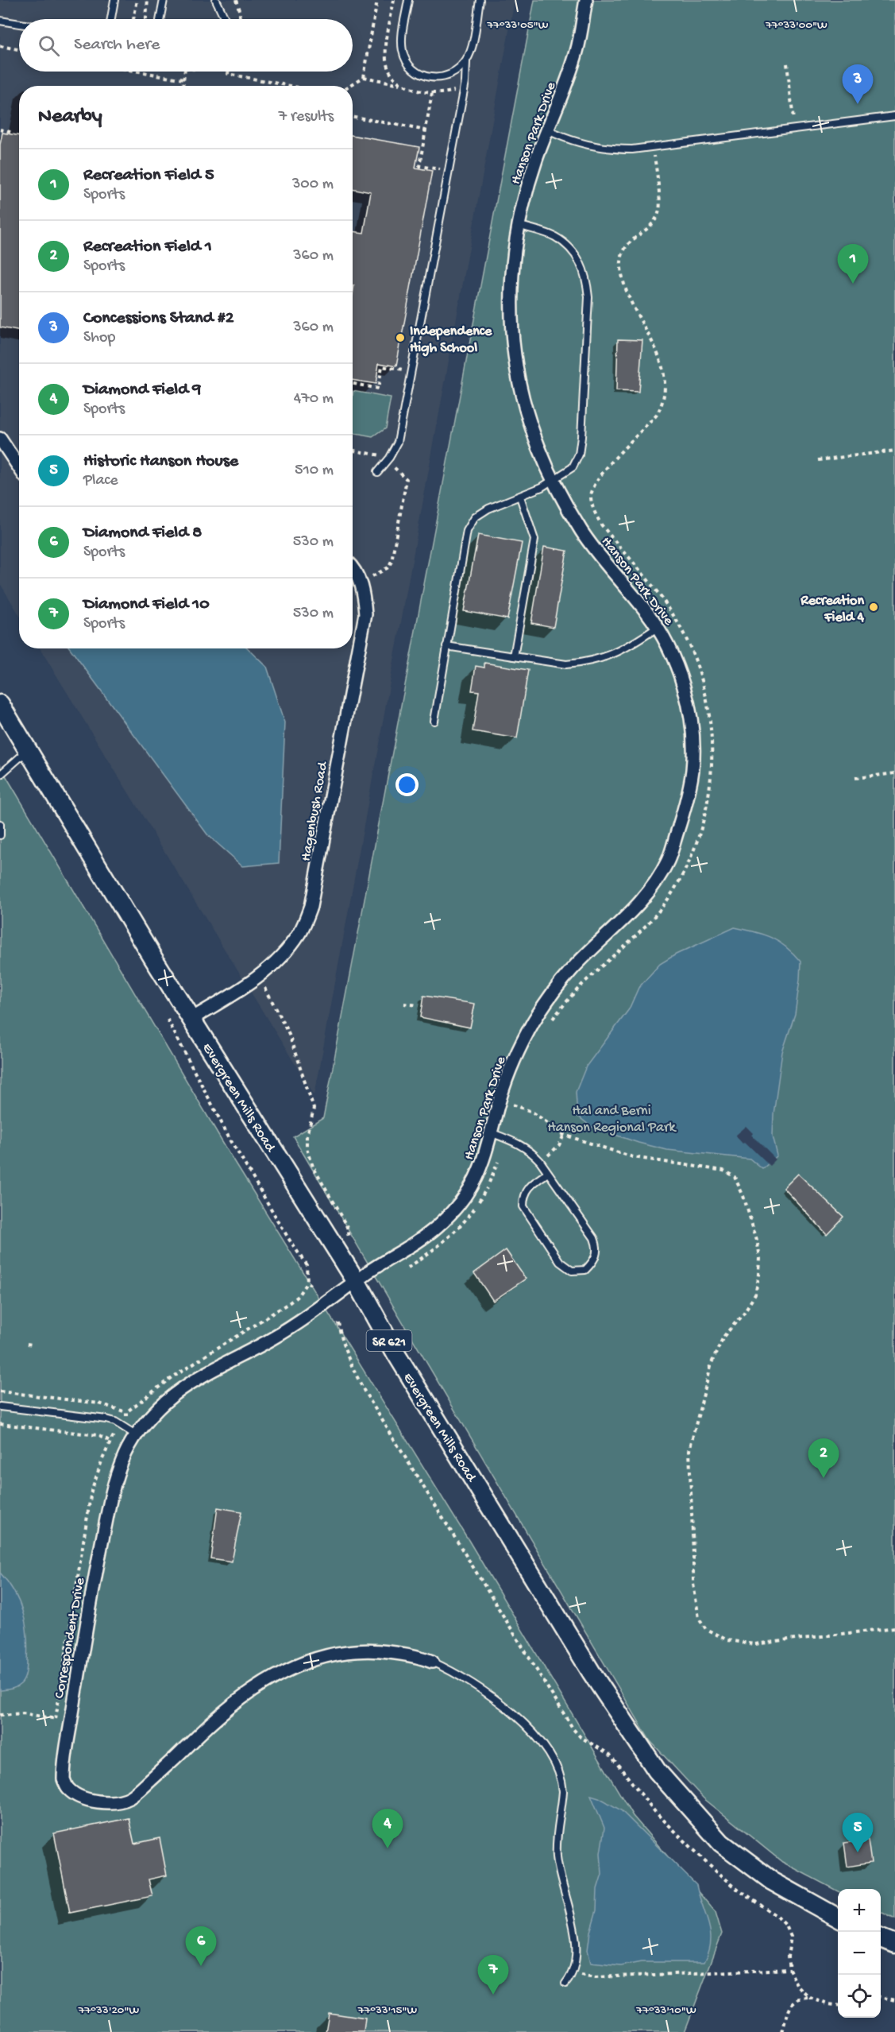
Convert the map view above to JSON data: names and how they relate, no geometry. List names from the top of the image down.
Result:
{
  "streets": {
    "main road": ["Evergreen Mills Road", "SR 621"],
    "street": ["Hanson Park Drive", "Hagenbush Road", "Correspondent Drive"]
  },
  "crossings": [
    ["Hanson Park Drive", "Evergreen Mills Road"],
    ["Hanson Park Drive", "Correspondent Drive"],
    ["Hagenbush Road", "Evergreen Mills Road"],
    ["Evergreen Mills Road", "Correspondent Drive"]
  ],
  "parks": ["Hal and Berni Hanson Regional Park"],
  "places": ["Independence High School", "Recreation Field 4"],
  "page": {
    "search": "Search here",
    "pins": [
      "3",
      "1",
      "2",
      "4",
      "5",
      "6",
      "7"
    ],
    "heading": ["Nearby", "7 results"],
    "list": [
      {
        "mark": "1",
        "name": "Recreation Field 5",
        "note": "Sports",
        "value": "300 m"
      },
      {
        "mark": "2",
        "name": "Recreation Field 1",
        "note": "Sports",
        "value": "360 m"
      },
      {
        "mark": "3",
        "name": "Concessions Stand #2",
        "note": "Shop",
        "value": "360 m"
      },
      {
        "mark": "4",
        "name": "Diamond Field 9",
        "note": "Sports",
        "value": "470 m"
      },
      {
        "mark": "5",
        "name": "Historic Hanson House",
        "note": "Place",
        "value": "510 m"
      },
      {
        "mark": "6",
        "name": "Diamond Field 8",
        "note": "Sports",
        "value": "530 m"
      },
      {
        "mark": "7",
        "name": "Diamond Field 10",
        "note": "Sports",
        "value": "530 m"
      }
    ],
    "map_buttons": ["+", "−"]
  },
  "coordinates": [
    "77°33'05\"W",
    "77°33'00\"W",
    "77°33'20\"W",
    "77°33'15\"W",
    "77°33'10\"W"
  ]
}
